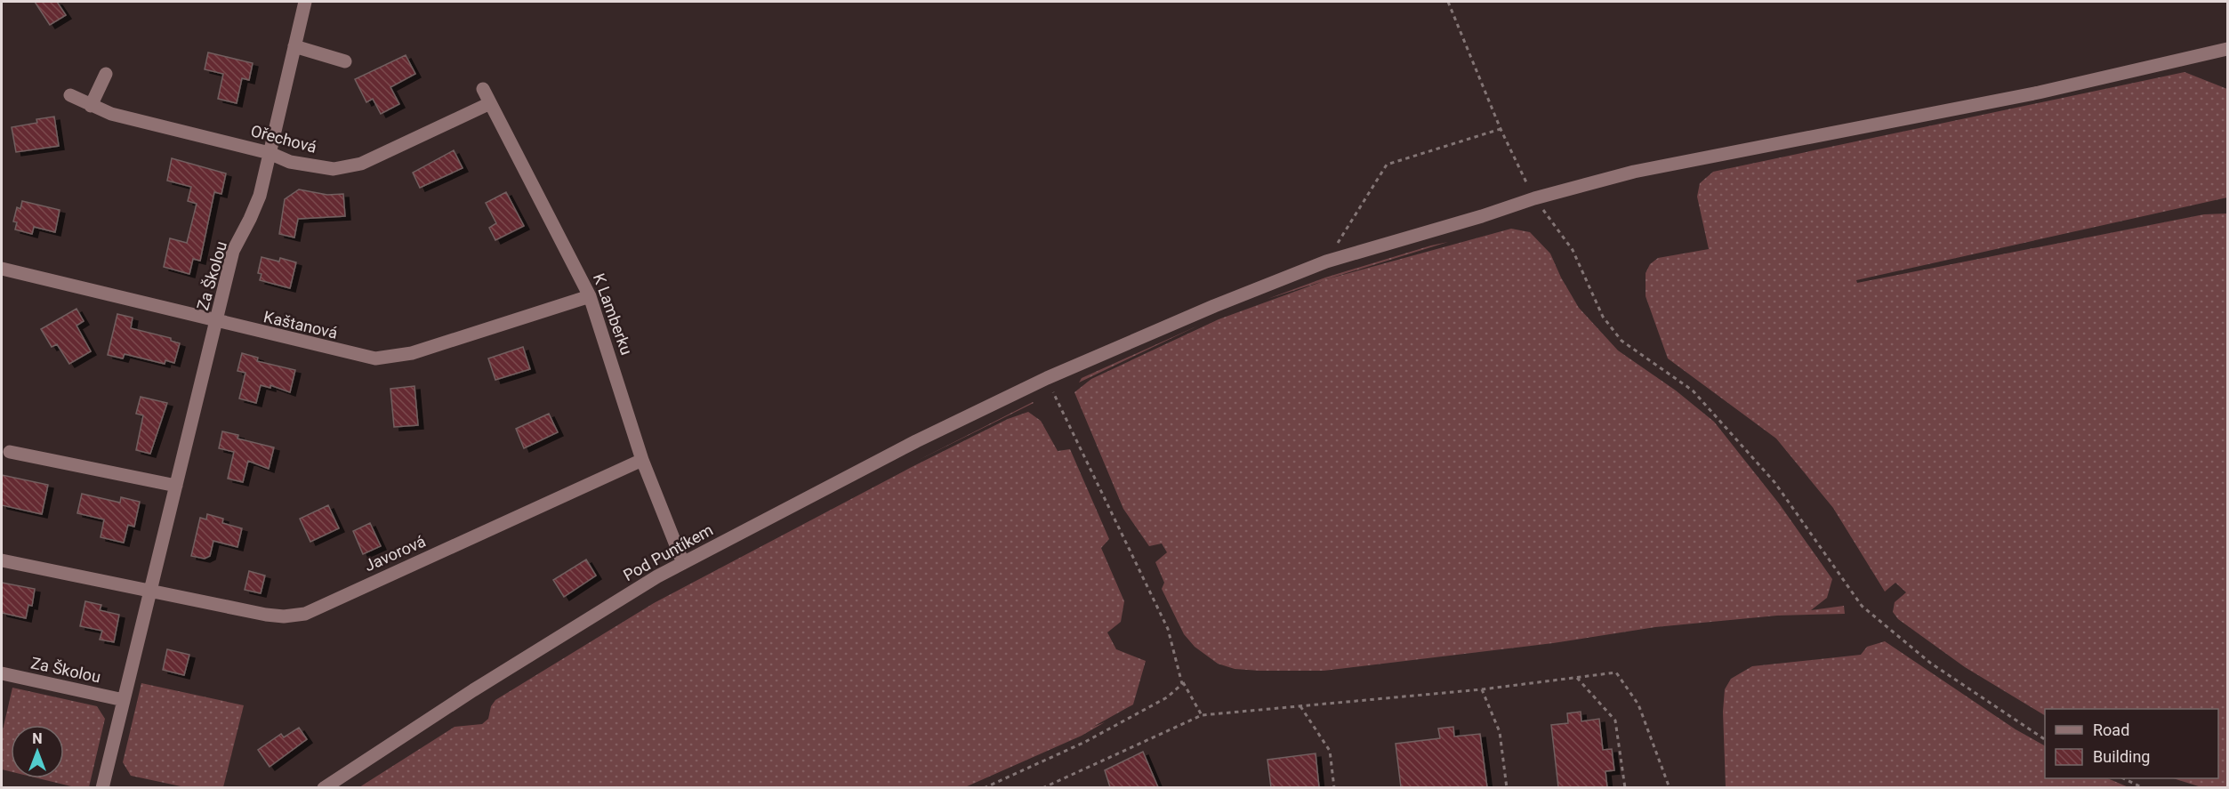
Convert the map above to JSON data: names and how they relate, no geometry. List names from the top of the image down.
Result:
{
  "streets": {
    "street": [
      "Ořechová",
      "Za Školou",
      "K Lamberku",
      "Kaštanová",
      "Pod Puntíkem",
      "Javorová"
    ]
  },
  "crossings": [
    ["Ořechová", "Za Školou"],
    ["Ořechová", "K Lamberku"],
    ["Za Školou", "Kaštanová"],
    ["Za Školou", "Javorová"],
    ["K Lamberku", "Kaštanová"],
    ["K Lamberku", "Pod Puntíkem"],
    ["K Lamberku", "Javorová"]
  ],
  "legend": ["Road", "Building"],
  "north": "top"
}
